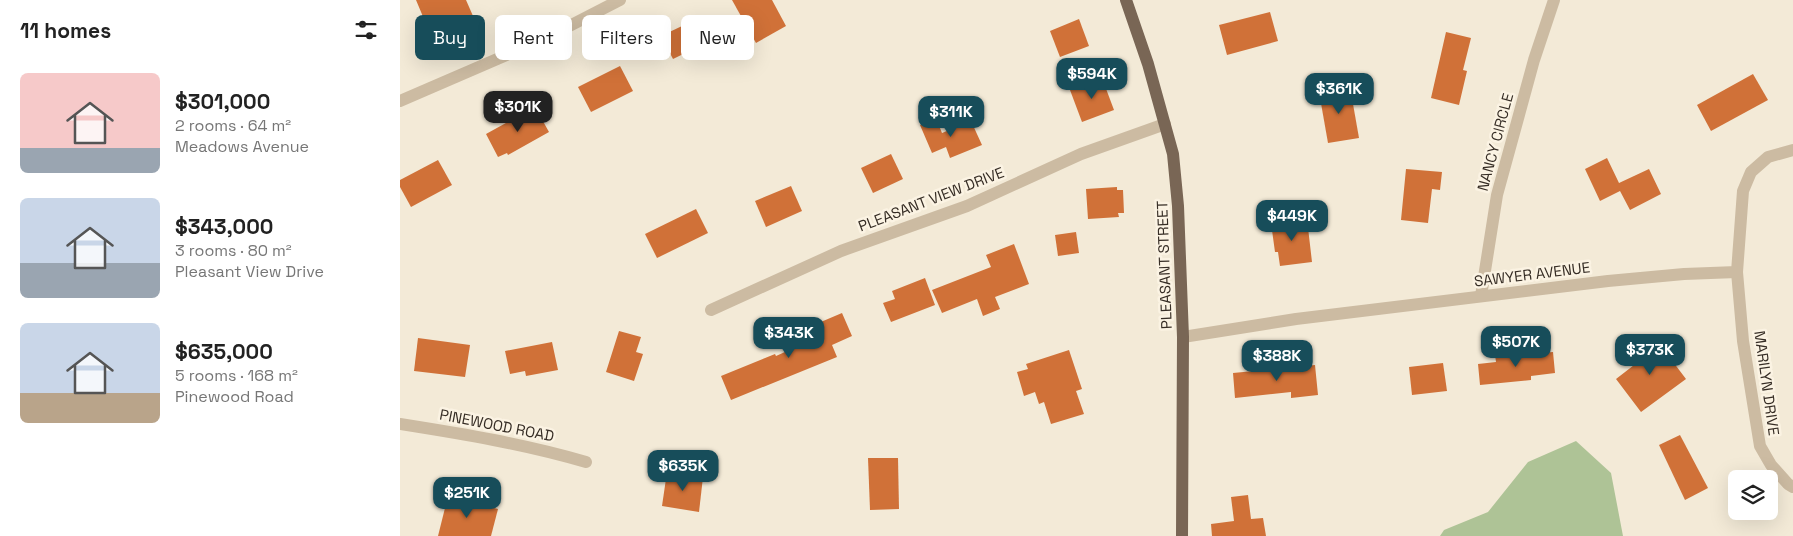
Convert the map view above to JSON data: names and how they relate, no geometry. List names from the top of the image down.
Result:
{
  "streets": {
    "main road": ["PLEASANT STREET"],
    "street": [
      "NANCY CIRCLE",
      "PLEASANT VIEW DRIVE",
      "SAWYER AVENUE",
      "MARILYN DRIVE",
      "PINEWOOD ROAD"
    ]
  },
  "crossings": [
    ["NANCY CIRCLE", "SAWYER AVENUE"],
    ["PLEASANT VIEW DRIVE", "PLEASANT STREET"],
    ["PLEASANT STREET", "SAWYER AVENUE"],
    ["SAWYER AVENUE", "MARILYN DRIVE"]
  ],
  "page": {
    "heading": "11 homes",
    "chip": [
      "Buy",
      "Rent",
      "Filters",
      "New"
    ],
    "price": [
      "$594K",
      "$361K",
      "$301K",
      "$311K",
      "$449K",
      "$343K",
      "$507K",
      "$373K",
      "$388K",
      "$635K",
      "$251K"
    ],
    "list": [
      {
        "name": "$301,000",
        "note": "2 rooms · 64 m² · Meadows Avenue"
      },
      {
        "name": "$343,000",
        "note": "3 rooms · 80 m² · Pleasant View Drive"
      },
      {
        "name": "$635,000",
        "note": "5 rooms · 168 m² · Pinewood Road"
      }
    ]
  }
}
